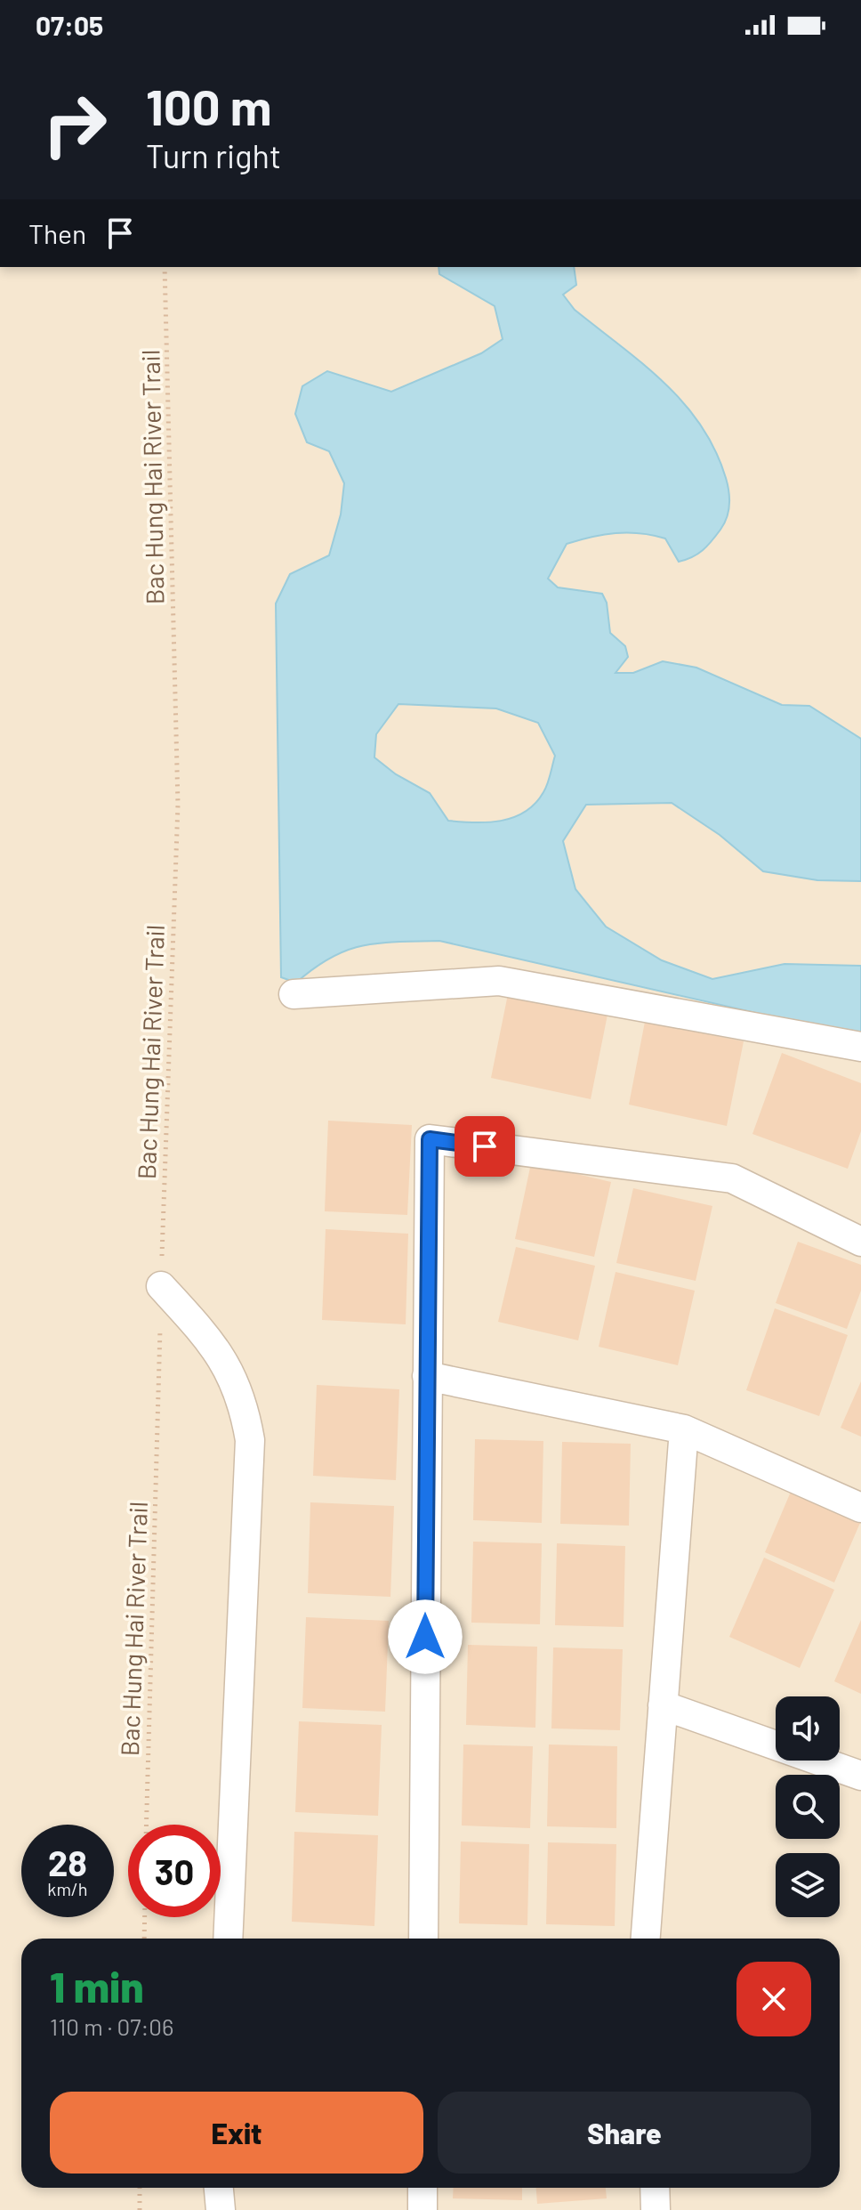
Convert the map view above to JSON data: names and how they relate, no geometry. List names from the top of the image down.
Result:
{
  "streets": {
    "path": ["Bac Hung Hai River Trail"]
  },
  "page": {
    "status": "07:05",
    "turn": ["100 m", "Turn right"],
    "then": "Then",
    "speed": "28 km/h",
    "limit": "30",
    "heading": ["1 min", "110 m · 07:06"],
    "buttons": ["Exit", "Share"]
  }
}
